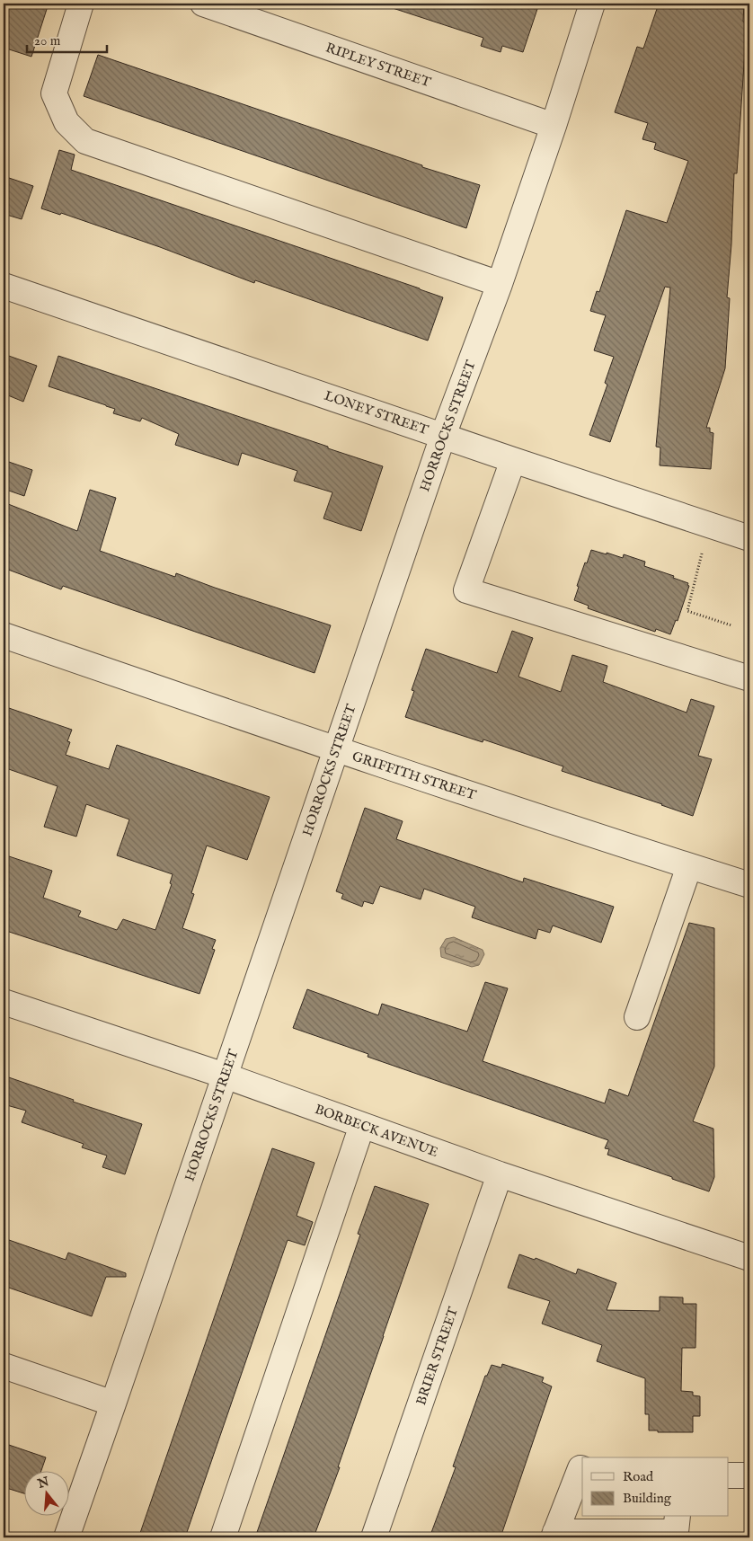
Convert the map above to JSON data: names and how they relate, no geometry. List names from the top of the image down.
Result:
{
  "streets": {
    "street": [
      "RIPLEY STREET",
      "LONEY STREET",
      "HORROCKS STREET",
      "GRIFFITH STREET",
      "BORBECK AVENUE",
      "BRIER STREET"
    ]
  },
  "crossings": [
    ["RIPLEY STREET", "HORROCKS STREET"],
    ["LONEY STREET", "HORROCKS STREET"],
    ["HORROCKS STREET", "GRIFFITH STREET"],
    ["HORROCKS STREET", "BORBECK AVENUE"],
    ["BORBECK AVENUE", "BRIER STREET"]
  ],
  "legend": ["Road", "Building"],
  "scale_bar": "20 m",
  "north": "top"
}
